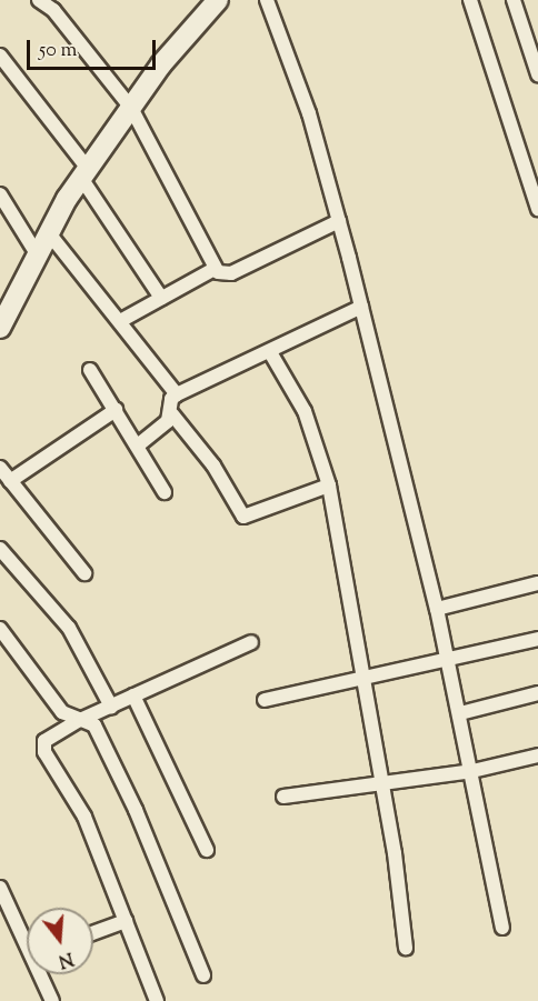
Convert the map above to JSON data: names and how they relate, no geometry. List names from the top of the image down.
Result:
{
  "scale_bar": "50 m",
  "north": "bottom"
}
